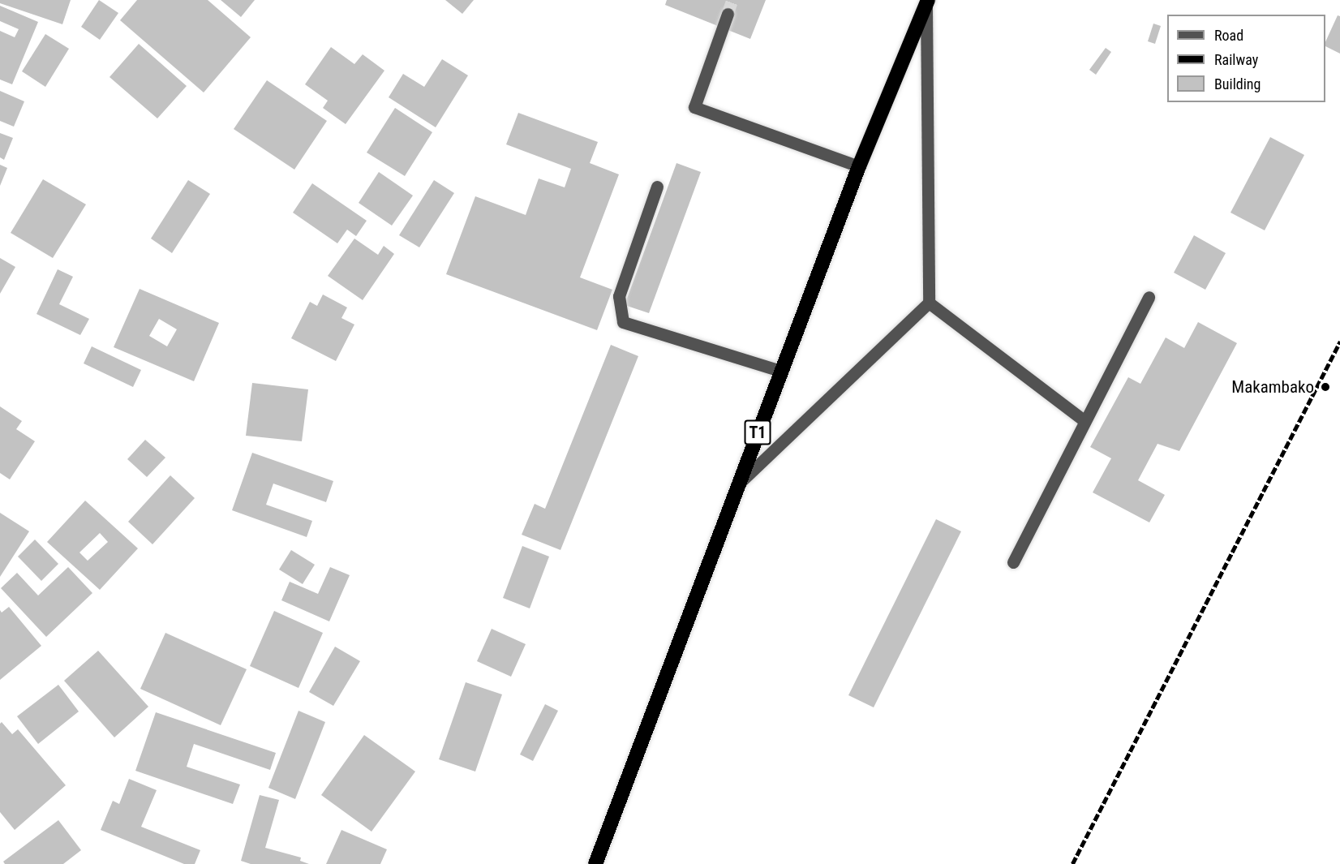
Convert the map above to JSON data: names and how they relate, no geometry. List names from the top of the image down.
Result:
{
  "streets": {
    "highway": ["T1"]
  },
  "places": ["Makambako"],
  "legend": ["Road", "Railway", "Building"]
}
